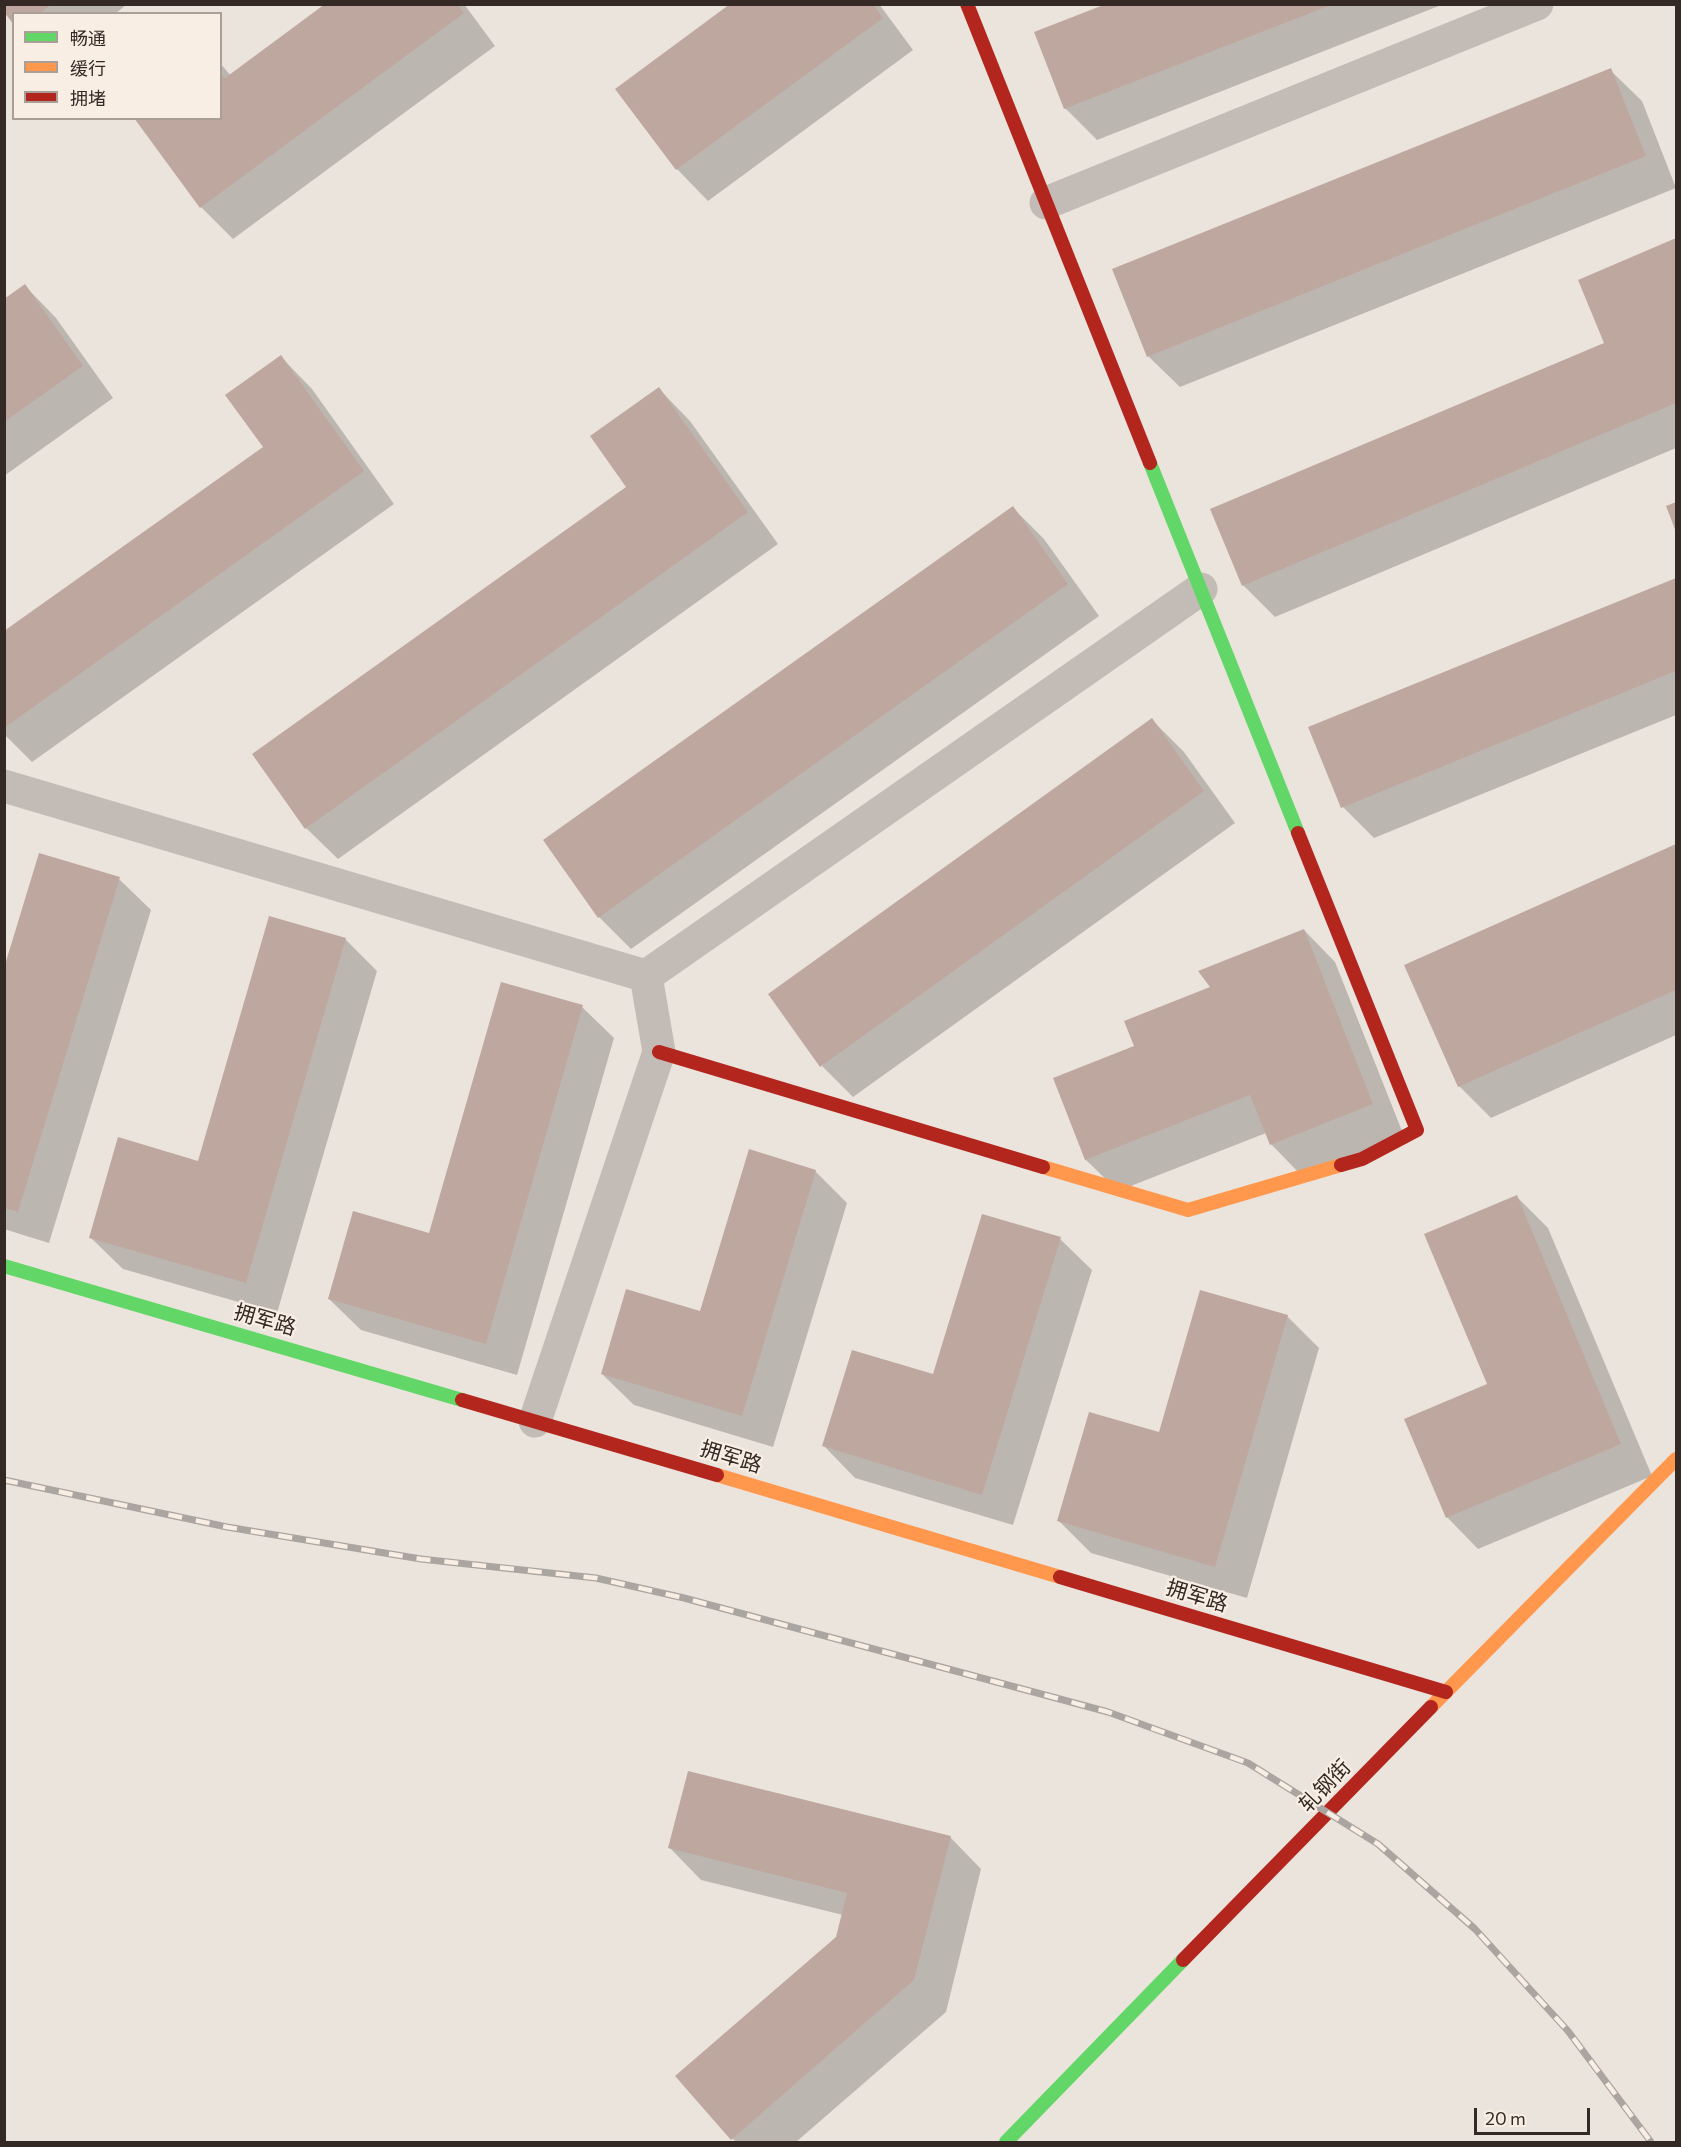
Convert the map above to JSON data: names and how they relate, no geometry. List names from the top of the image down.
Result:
{
  "streets": {
    "street": ["拥军路", "轧钢街"]
  },
  "crossings": [
    ["拥军路", "轧钢街"]
  ],
  "legend": ["畅通", "缓行", "拥堵"],
  "scale_bar": "20 m"
}
